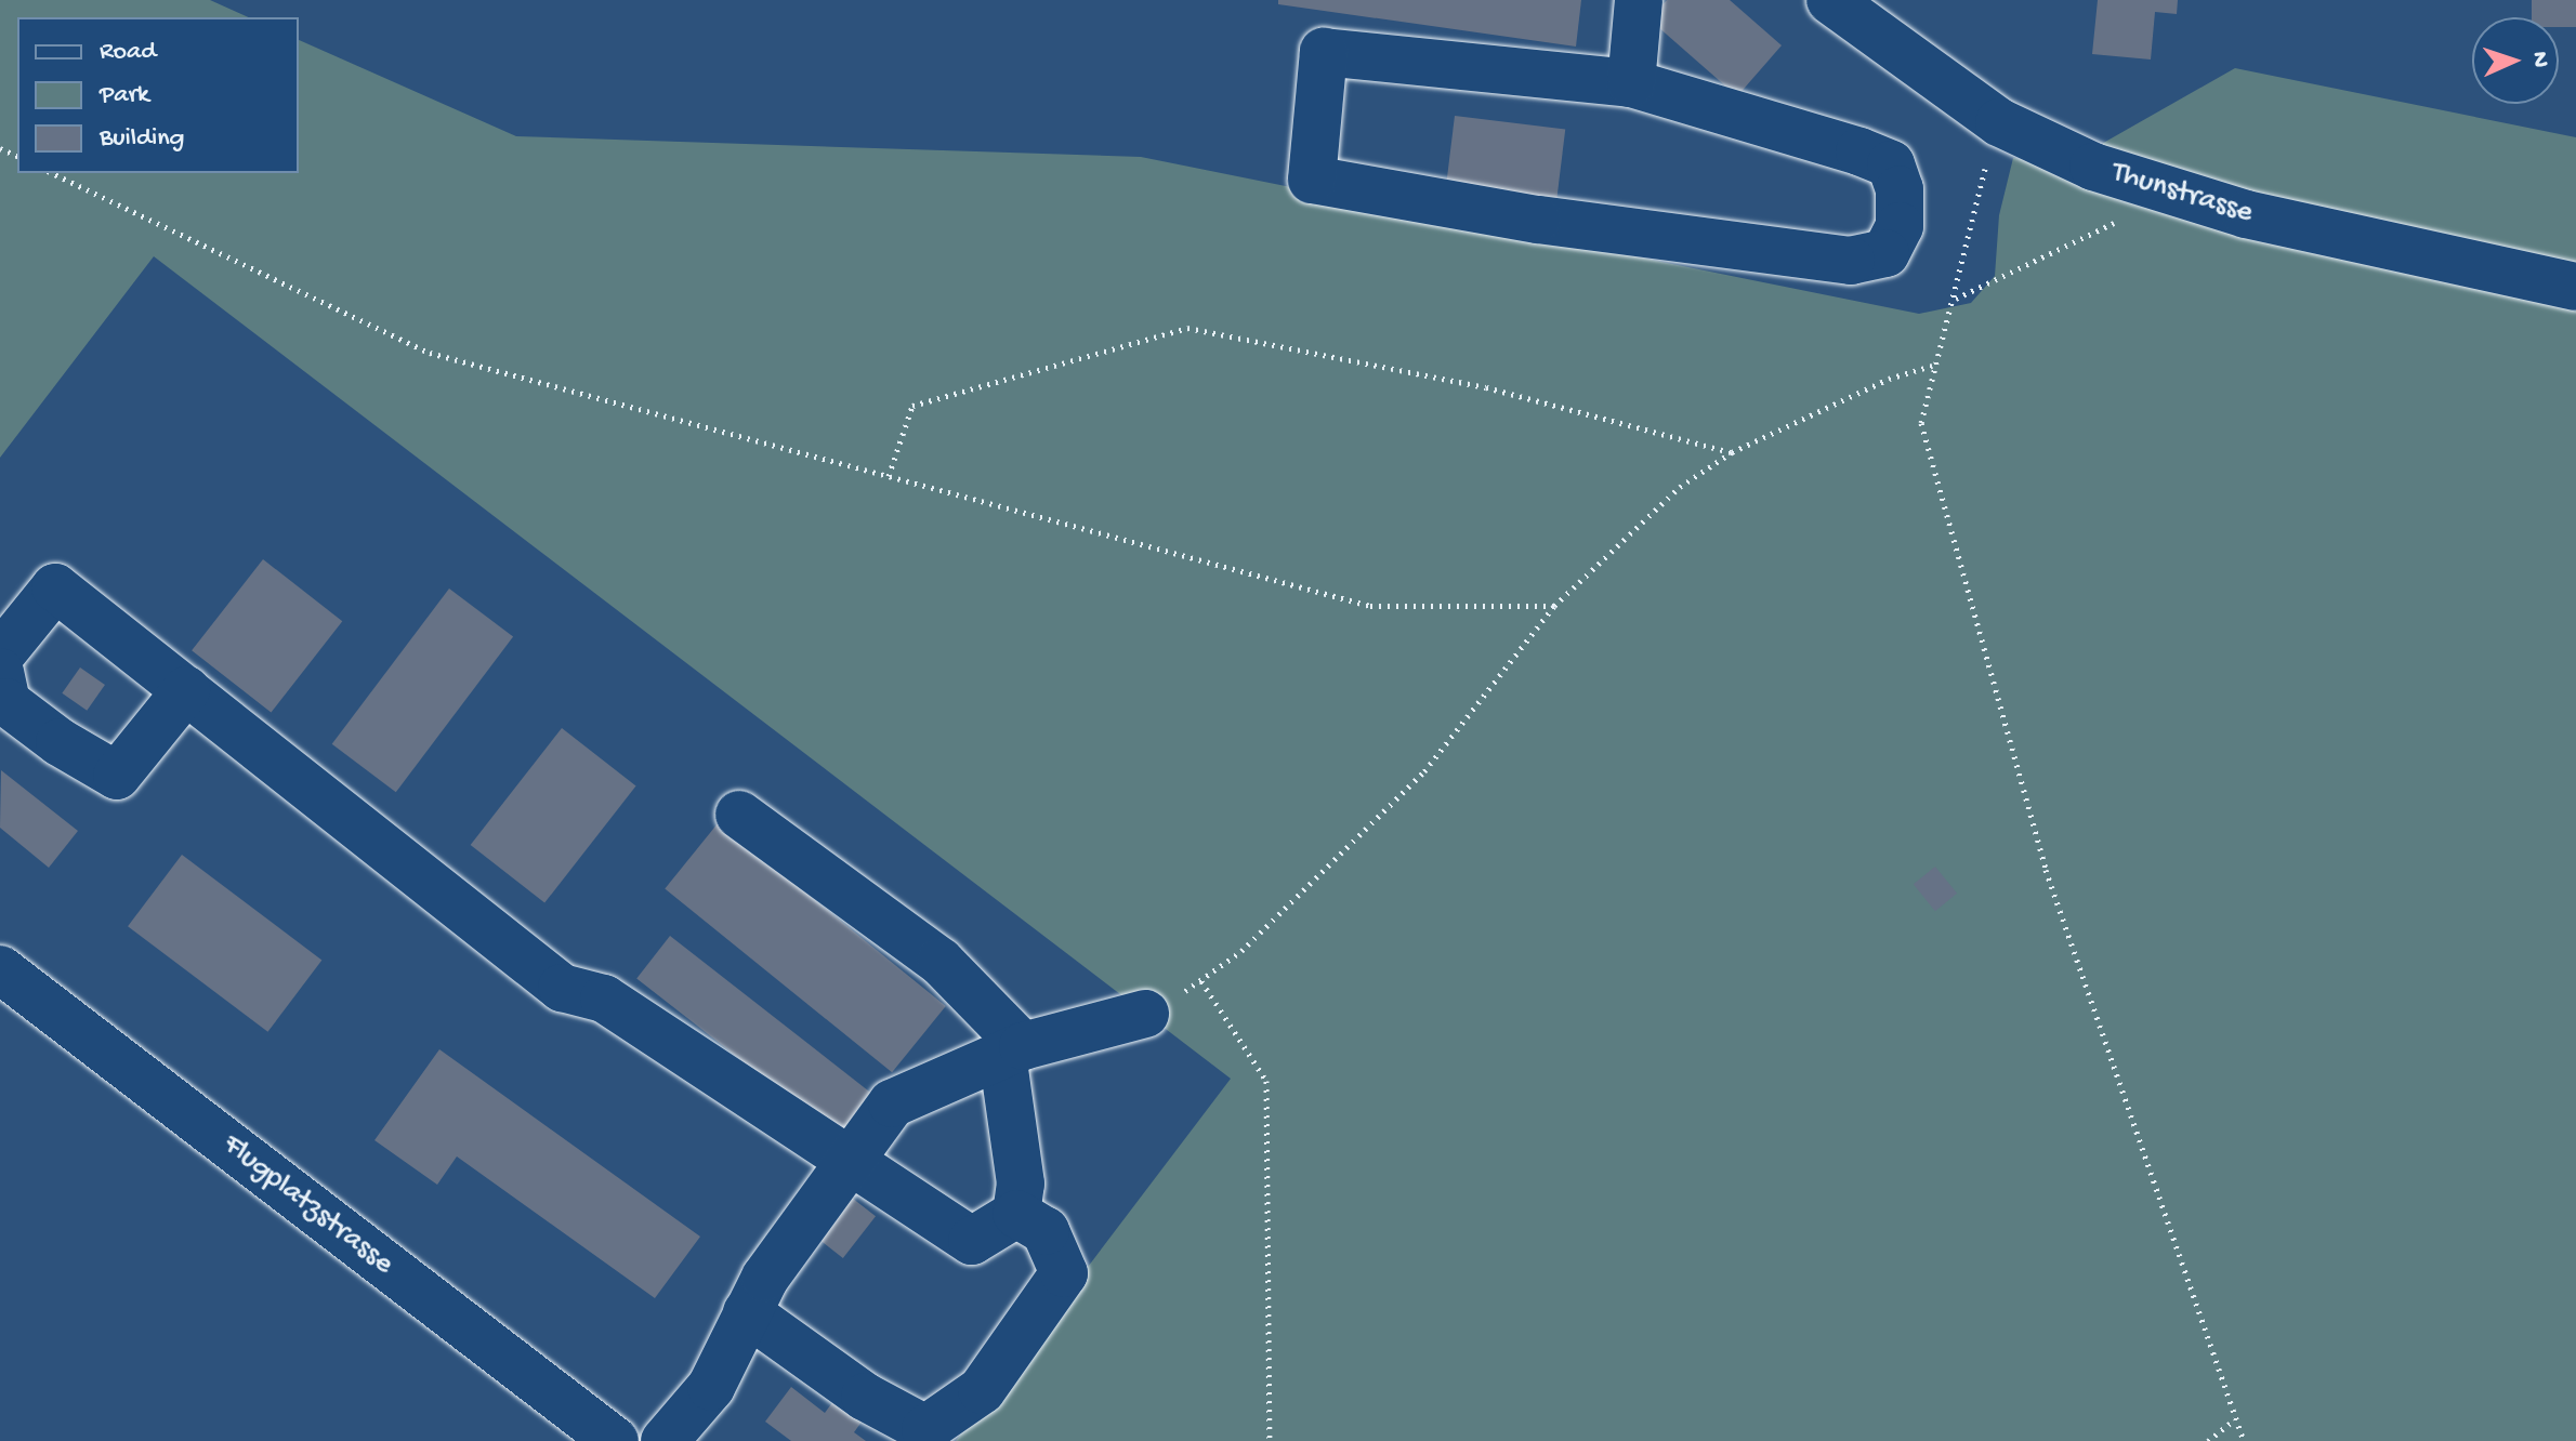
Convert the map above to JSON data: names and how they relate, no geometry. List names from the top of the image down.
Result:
{
  "streets": {
    "street": ["Thunstrasse", "Flugplatzstrasse"]
  },
  "legend": ["Road", "Park", "Building"],
  "north": "right"
}
